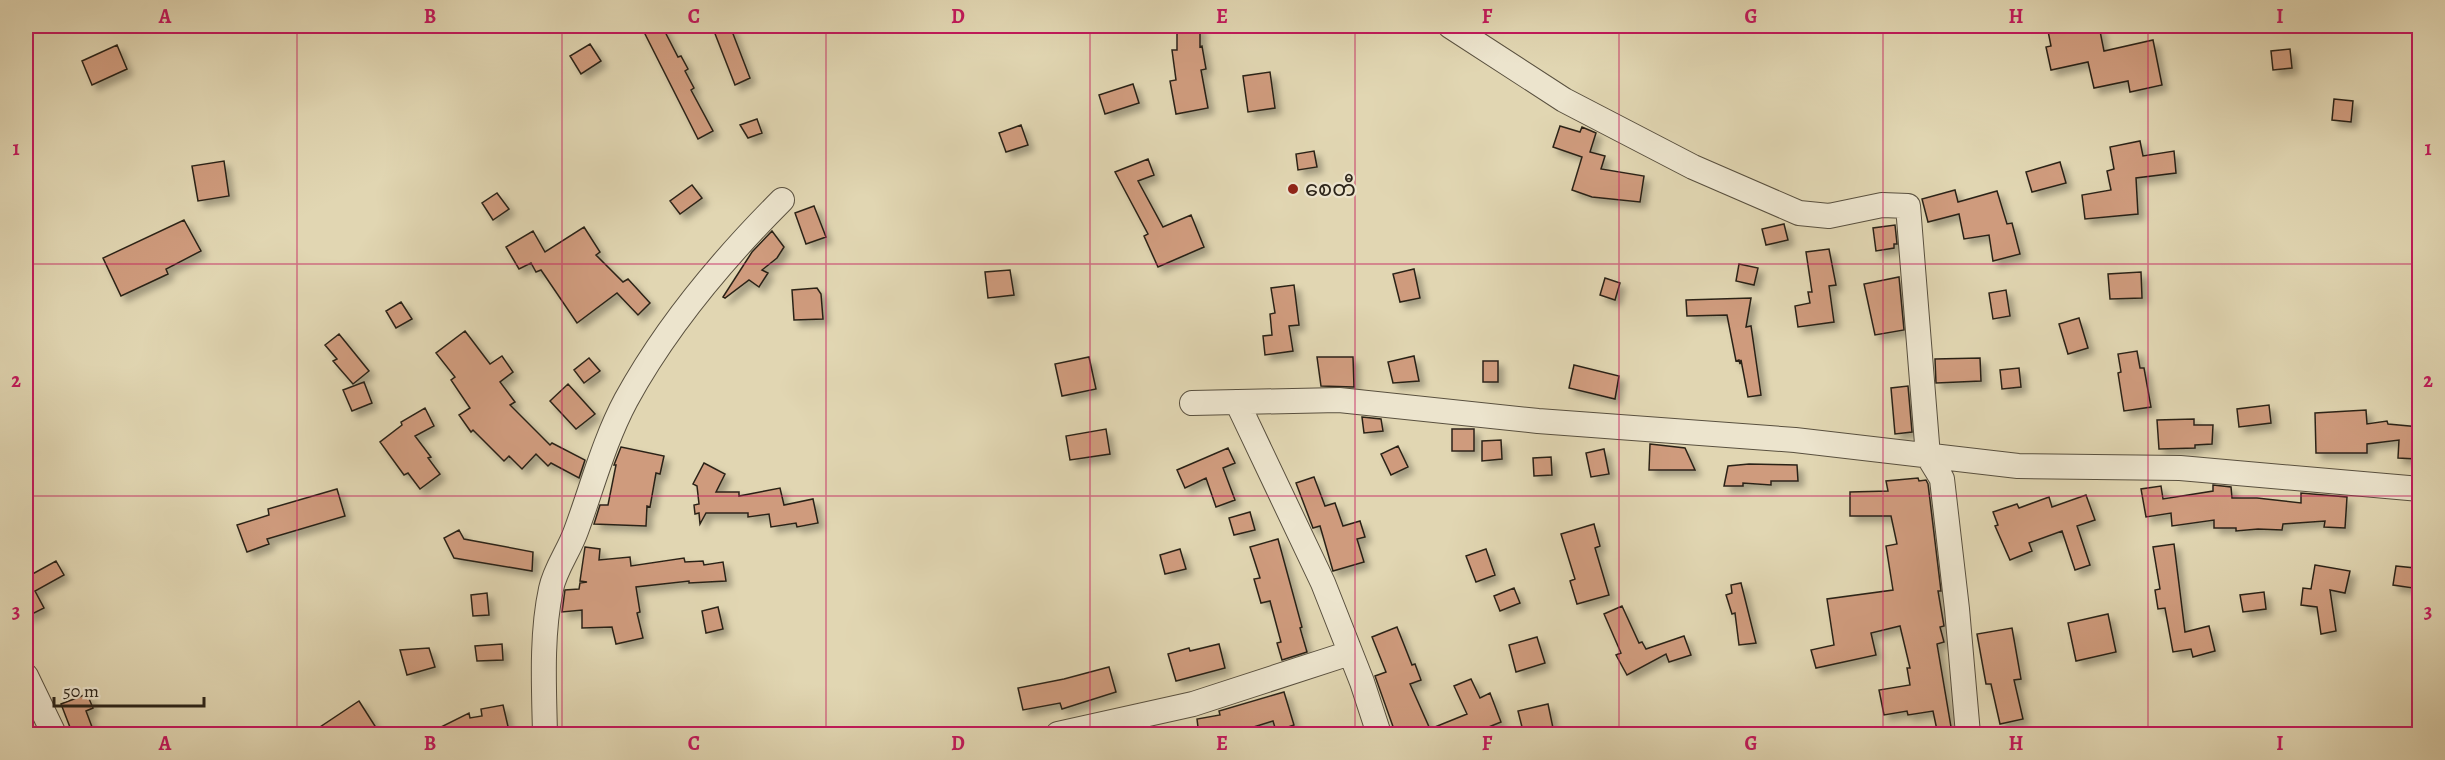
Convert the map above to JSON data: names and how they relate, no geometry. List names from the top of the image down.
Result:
{
  "places": ["စေတီ"],
  "scale_bar": "50 m",
  "grid": {
    "columns": [
      "A",
      "B",
      "C",
      "D",
      "E",
      "F",
      "G",
      "H",
      "I"
    ],
    "rows": ["1", "2", "3"]
  }
}
